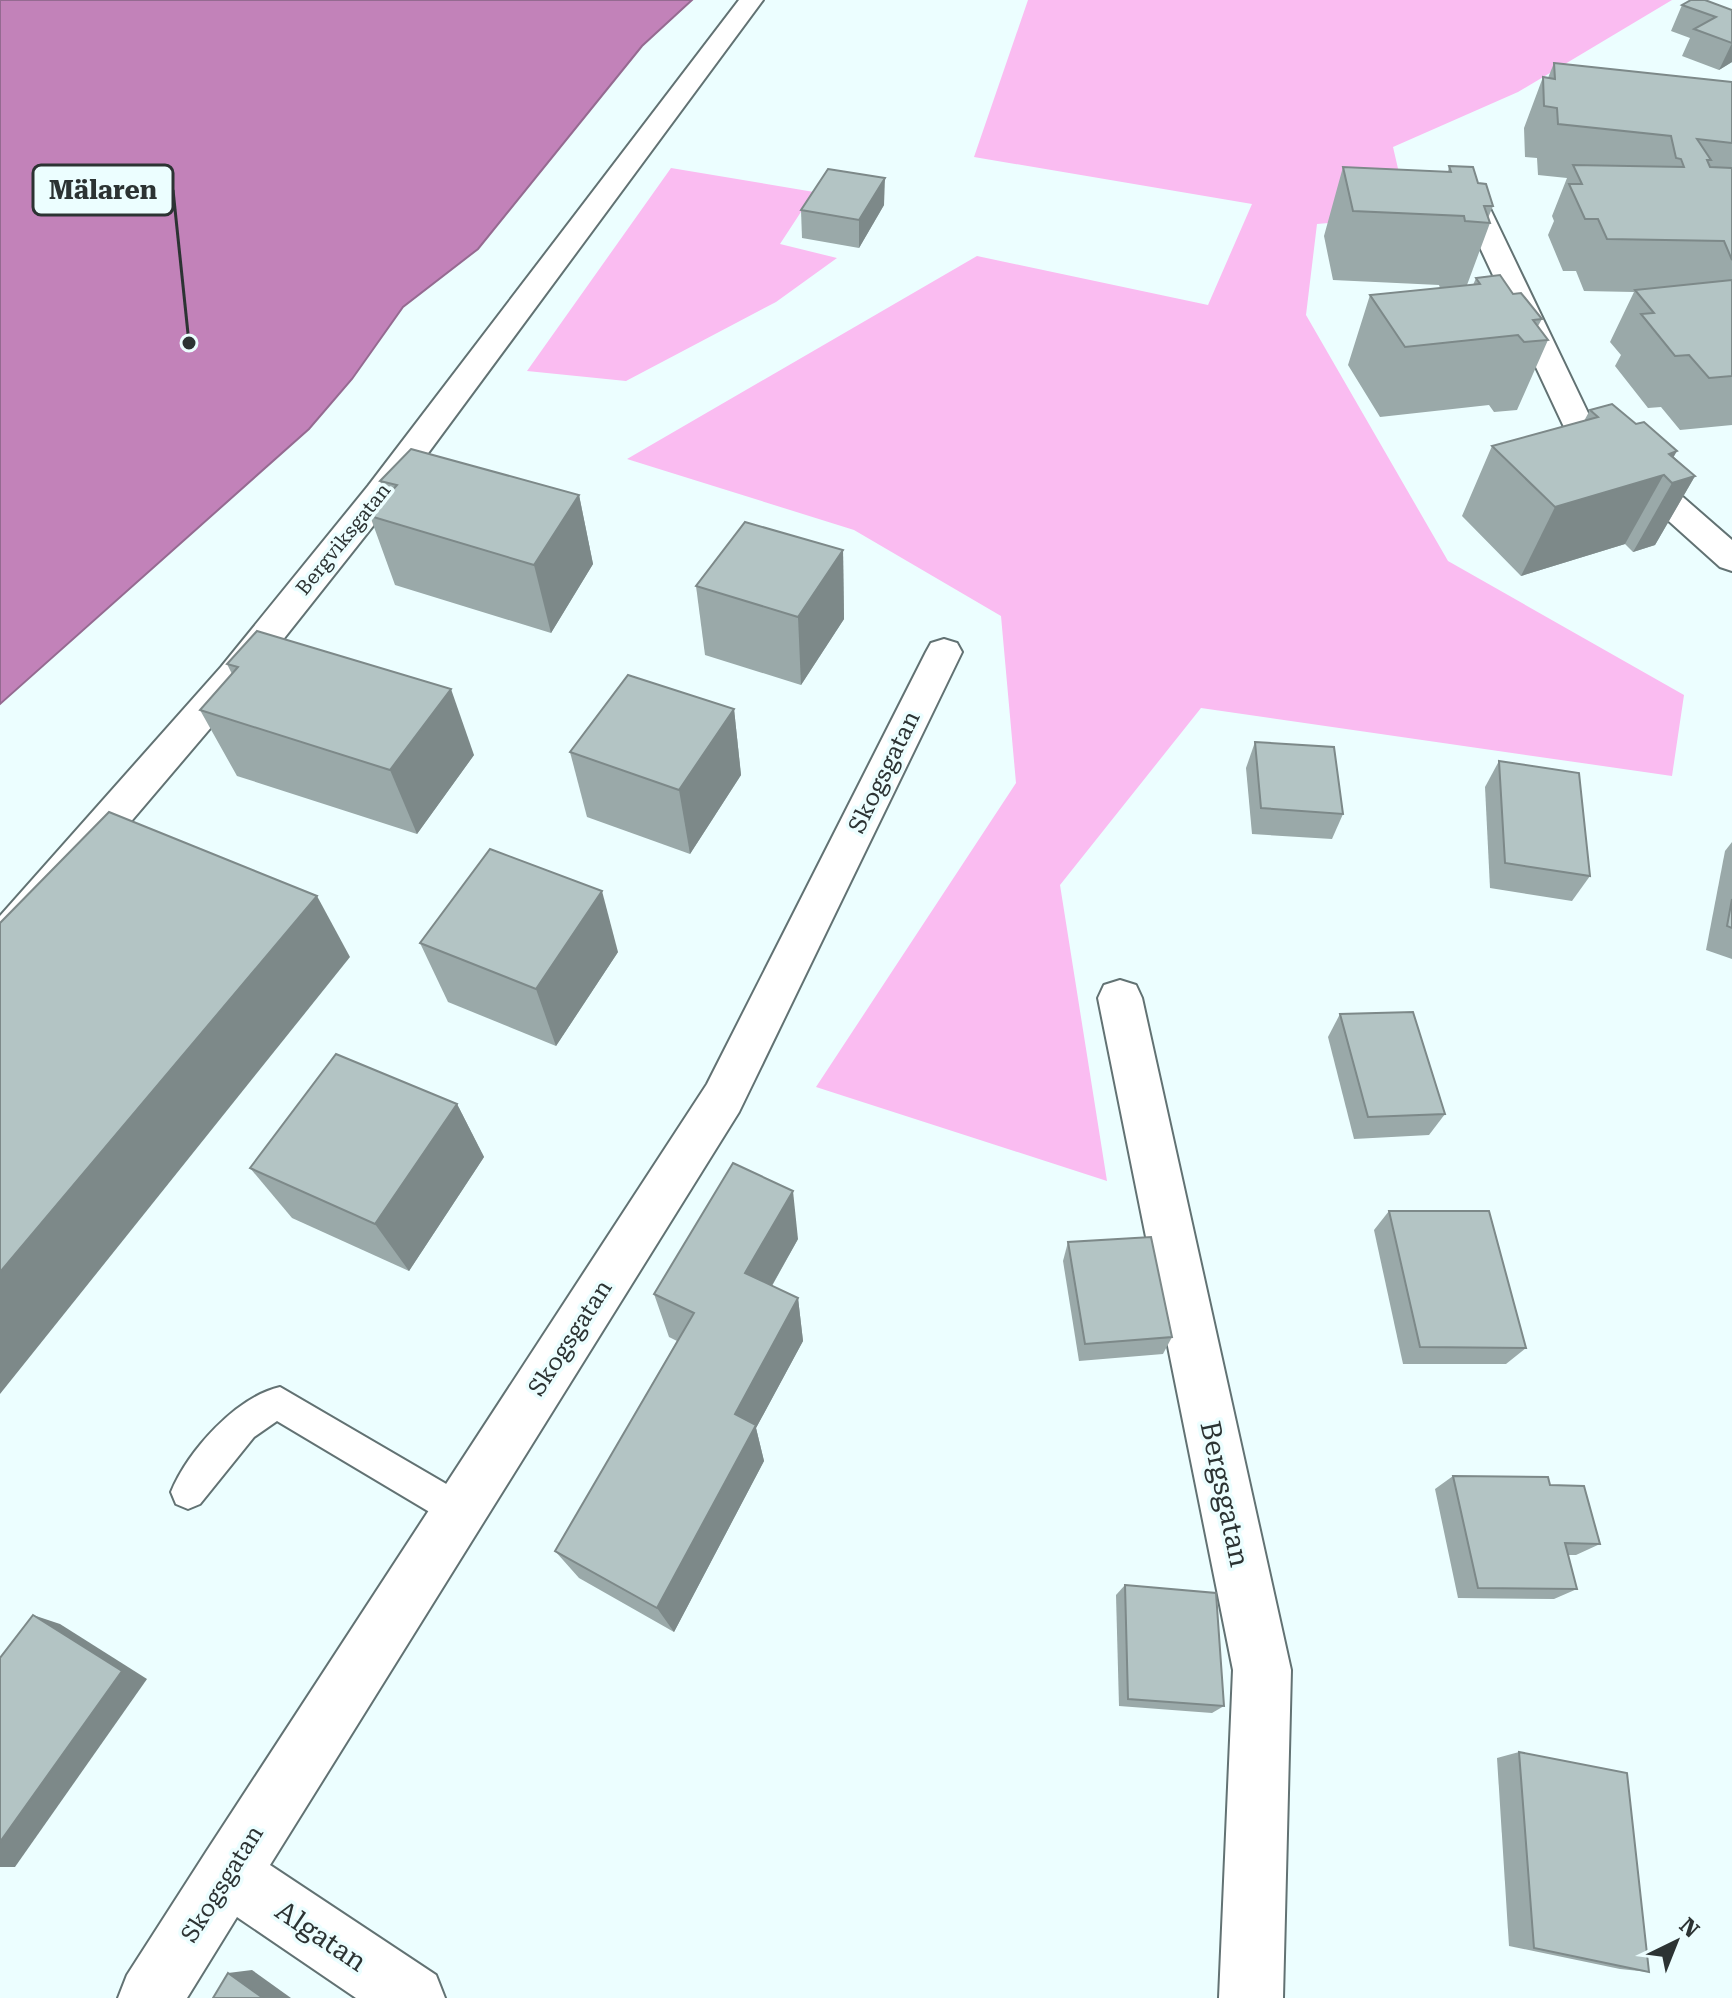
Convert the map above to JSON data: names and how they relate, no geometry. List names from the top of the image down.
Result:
{
  "streets": {
    "street": [
      "Bergviksgatan",
      "Skogsgatan",
      "Bergsgatan",
      "Algatan"
    ]
  },
  "crossings": [
    ["Skogsgatan", "Algatan"]
  ],
  "places": ["Mälaren"],
  "north": "top right"
}
